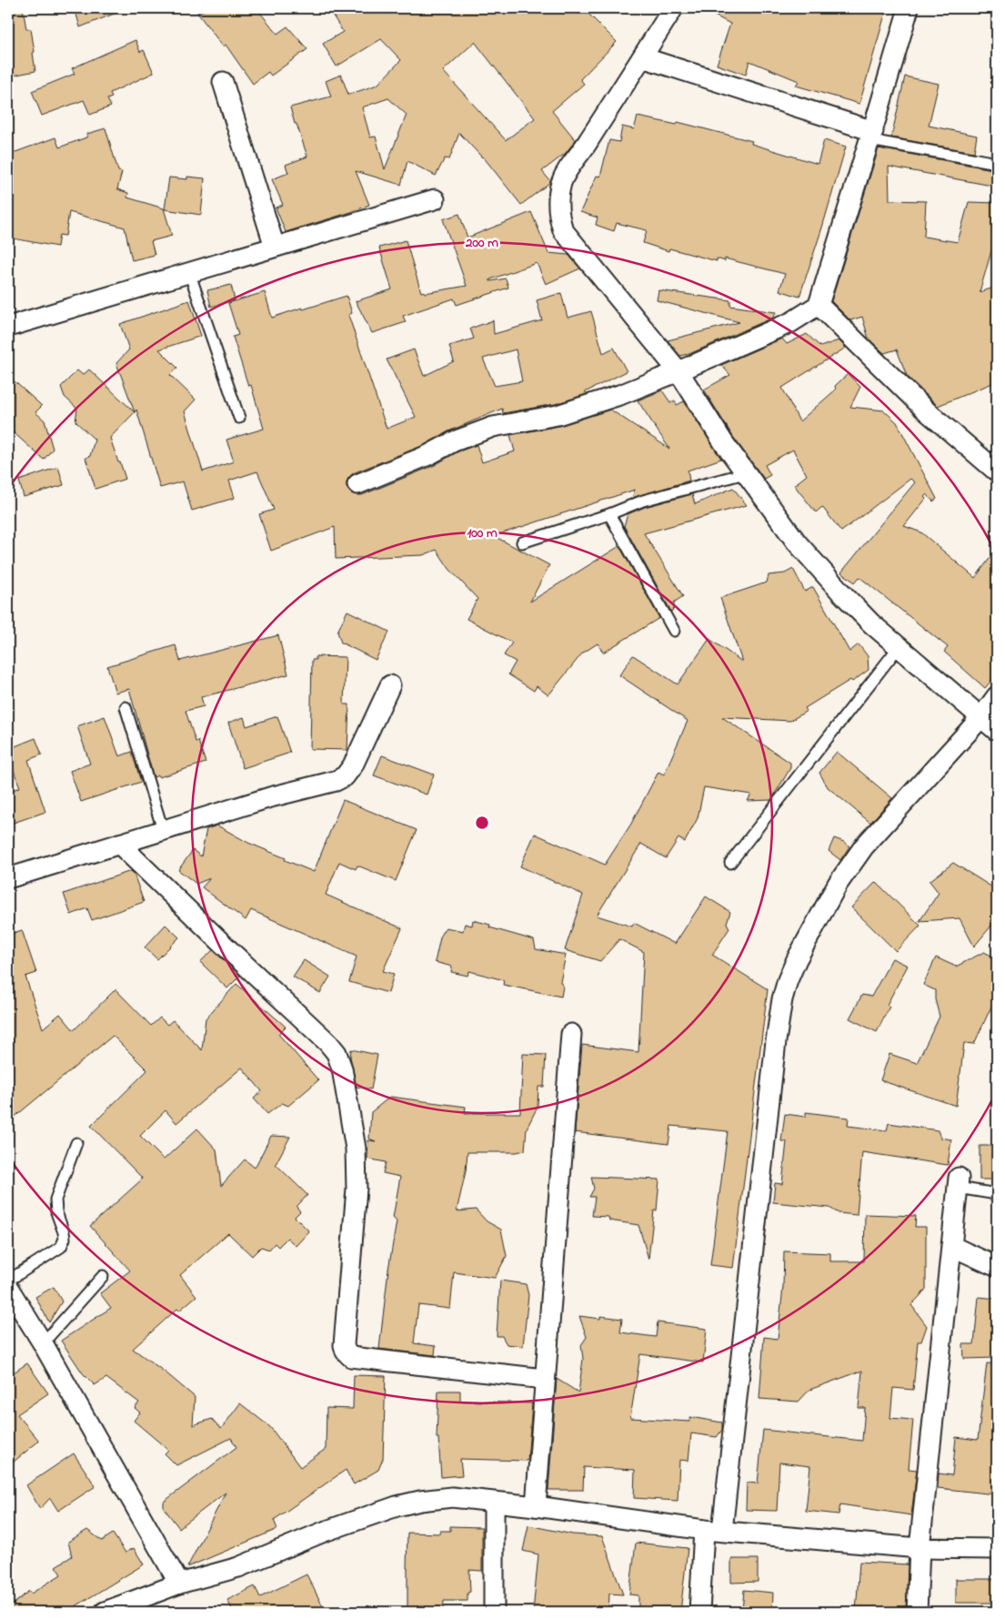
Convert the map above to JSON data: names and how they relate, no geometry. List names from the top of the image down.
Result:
{
  "rings": ["200 m", "100 m"]
}
